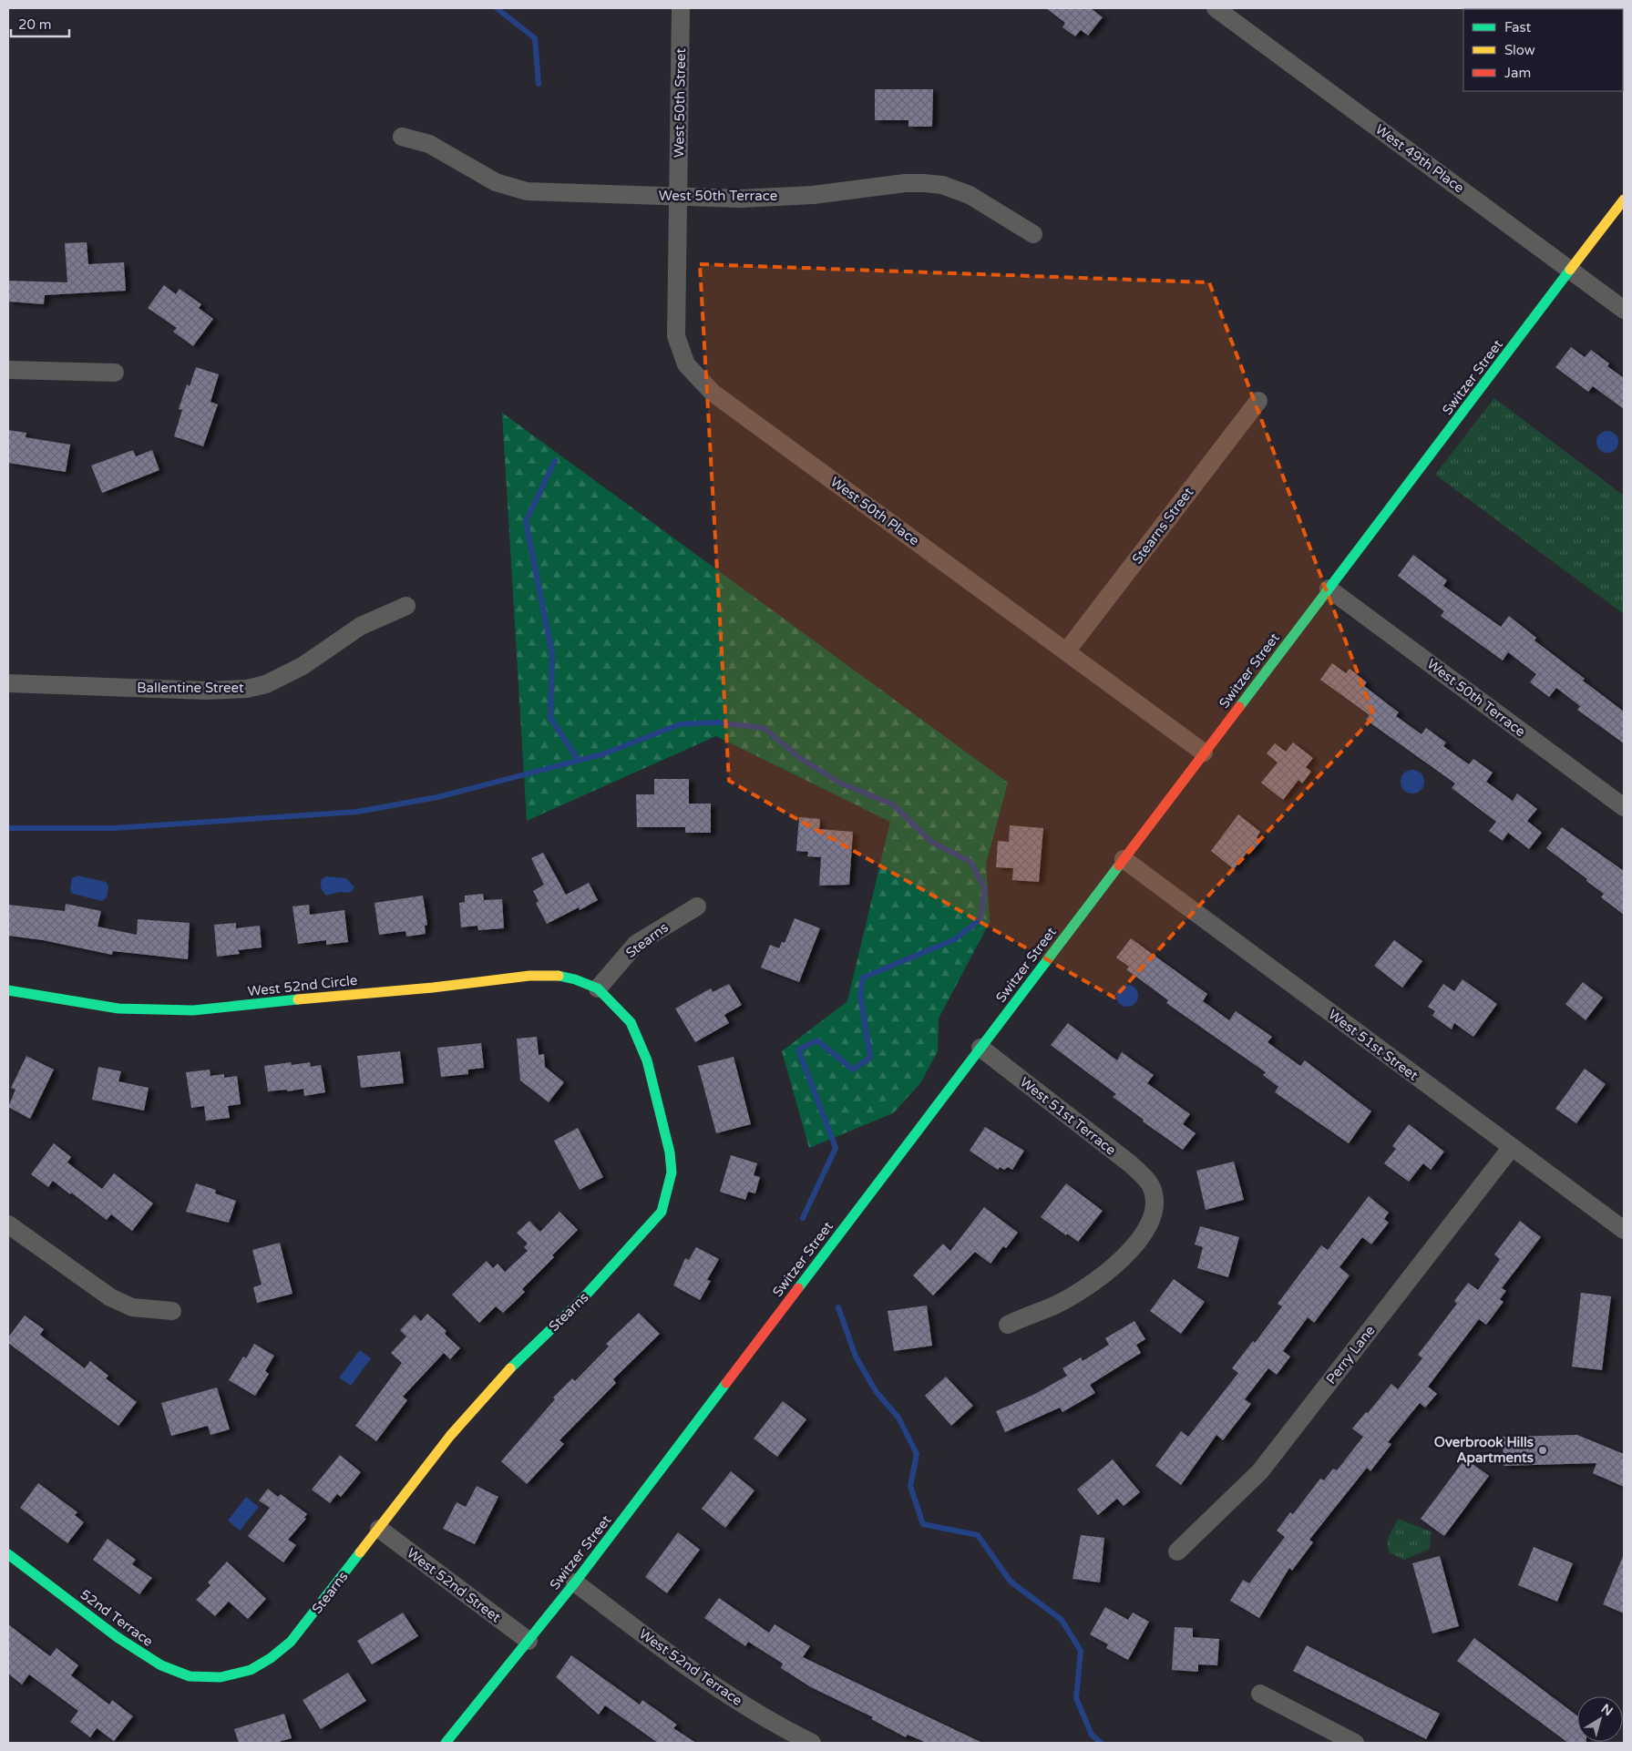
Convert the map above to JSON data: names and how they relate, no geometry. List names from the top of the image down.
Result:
{
  "streets": {
    "street": [
      "West 50th Street",
      "West 49th Place",
      "West 50th Terrace",
      "Switzer Street",
      "West 50th Place",
      "Stearns Street",
      "Ballentine Street",
      "Stearns",
      "West 52nd Circle",
      "West 51st Street",
      "West 51st Terrace",
      "Perry Lane",
      "West 52nd Street",
      "52nd Terrace",
      "West 52nd Terrace"
    ]
  },
  "crossings": [
    ["West 50th Street", "West 50th Terrace"],
    ["West 50th Street", "West 50th Place"],
    ["West 49th Place", "Switzer Street"],
    ["West 50th Terrace", "Switzer Street"],
    ["West 50th Terrace", "West 50th Place"],
    ["Switzer Street", "West 50th Place"],
    ["Switzer Street", "West 51st Street"],
    ["Switzer Street", "West 51st Terrace"],
    ["Switzer Street", "West 52nd Street"],
    ["Switzer Street", "West 52nd Terrace"],
    ["West 50th Place", "Stearns Street"],
    ["Stearns", "West 52nd Circle"],
    ["Stearns", "West 52nd Street"],
    ["Stearns", "52nd Terrace"],
    ["West 51st Street", "Perry Lane"]
  ],
  "places": ["Overbrook Hills Apartments"],
  "legend": ["Fast", "Slow", "Jam"],
  "scale_bar": "20 m",
  "north": "top right"
}
